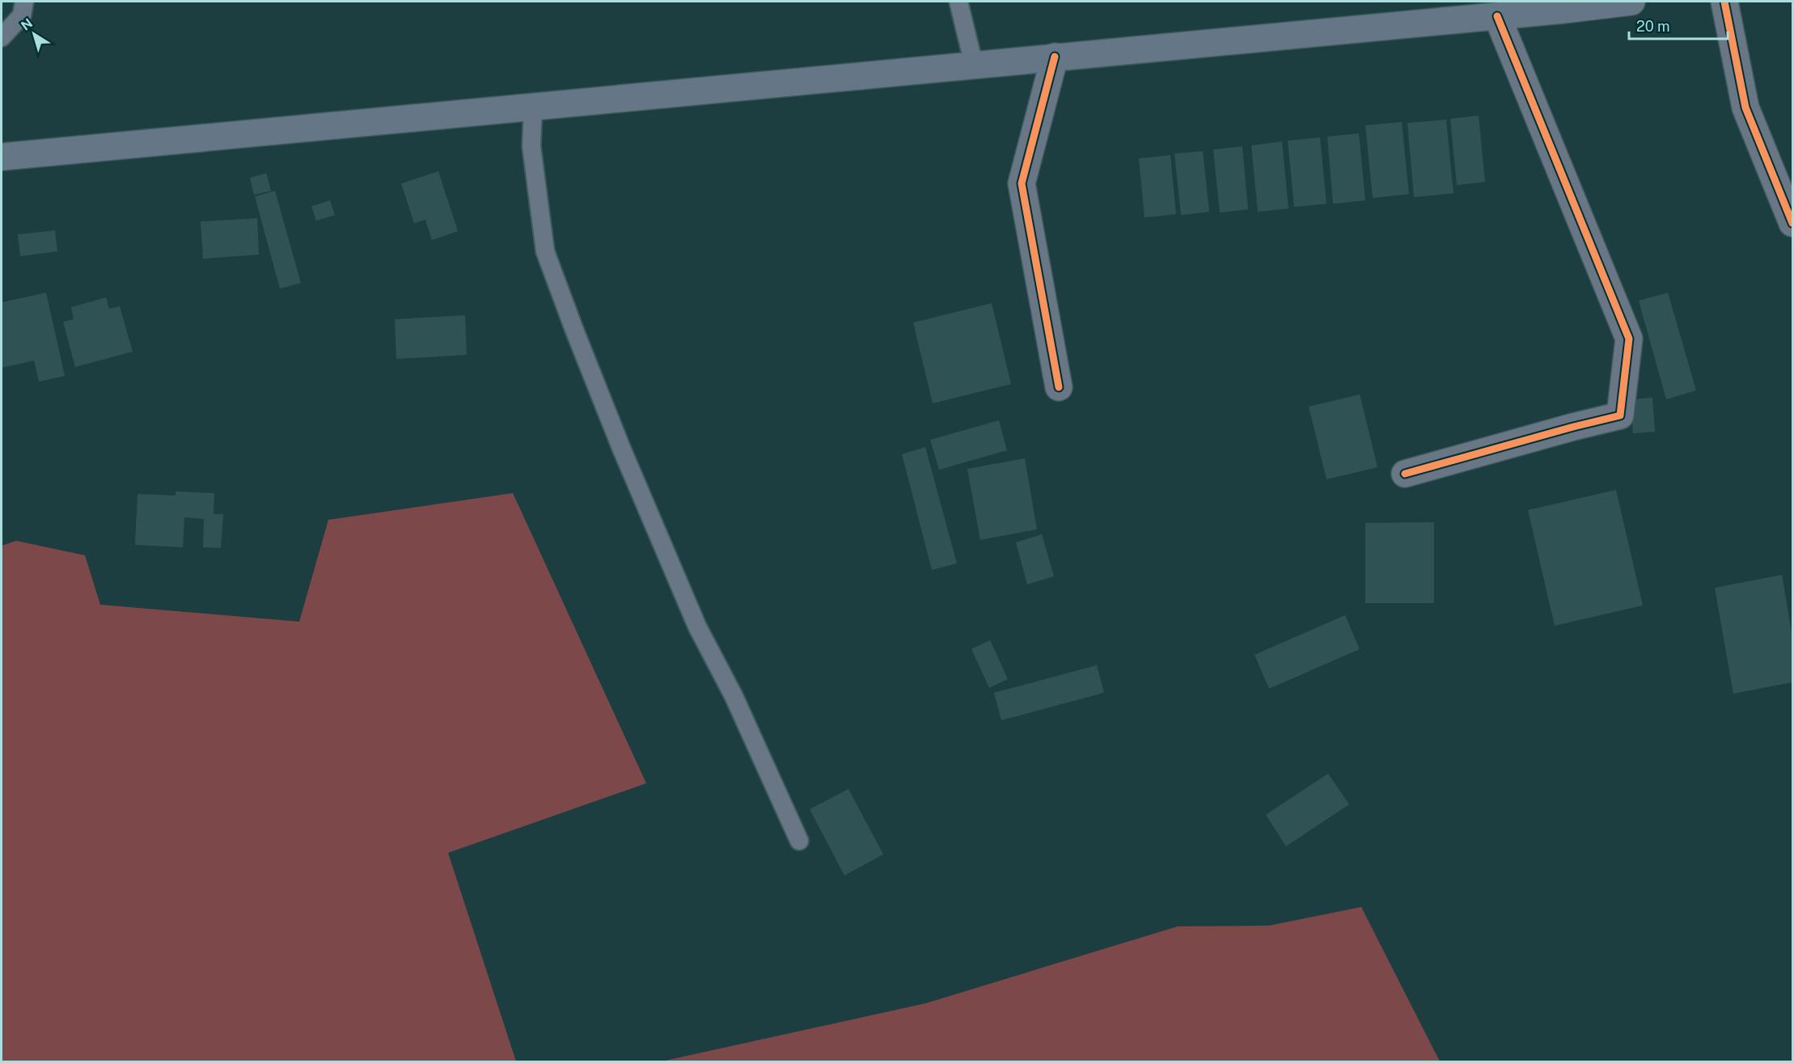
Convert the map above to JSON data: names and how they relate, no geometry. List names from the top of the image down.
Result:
{
  "scale_bar": "20 m",
  "north": "top left"
}
